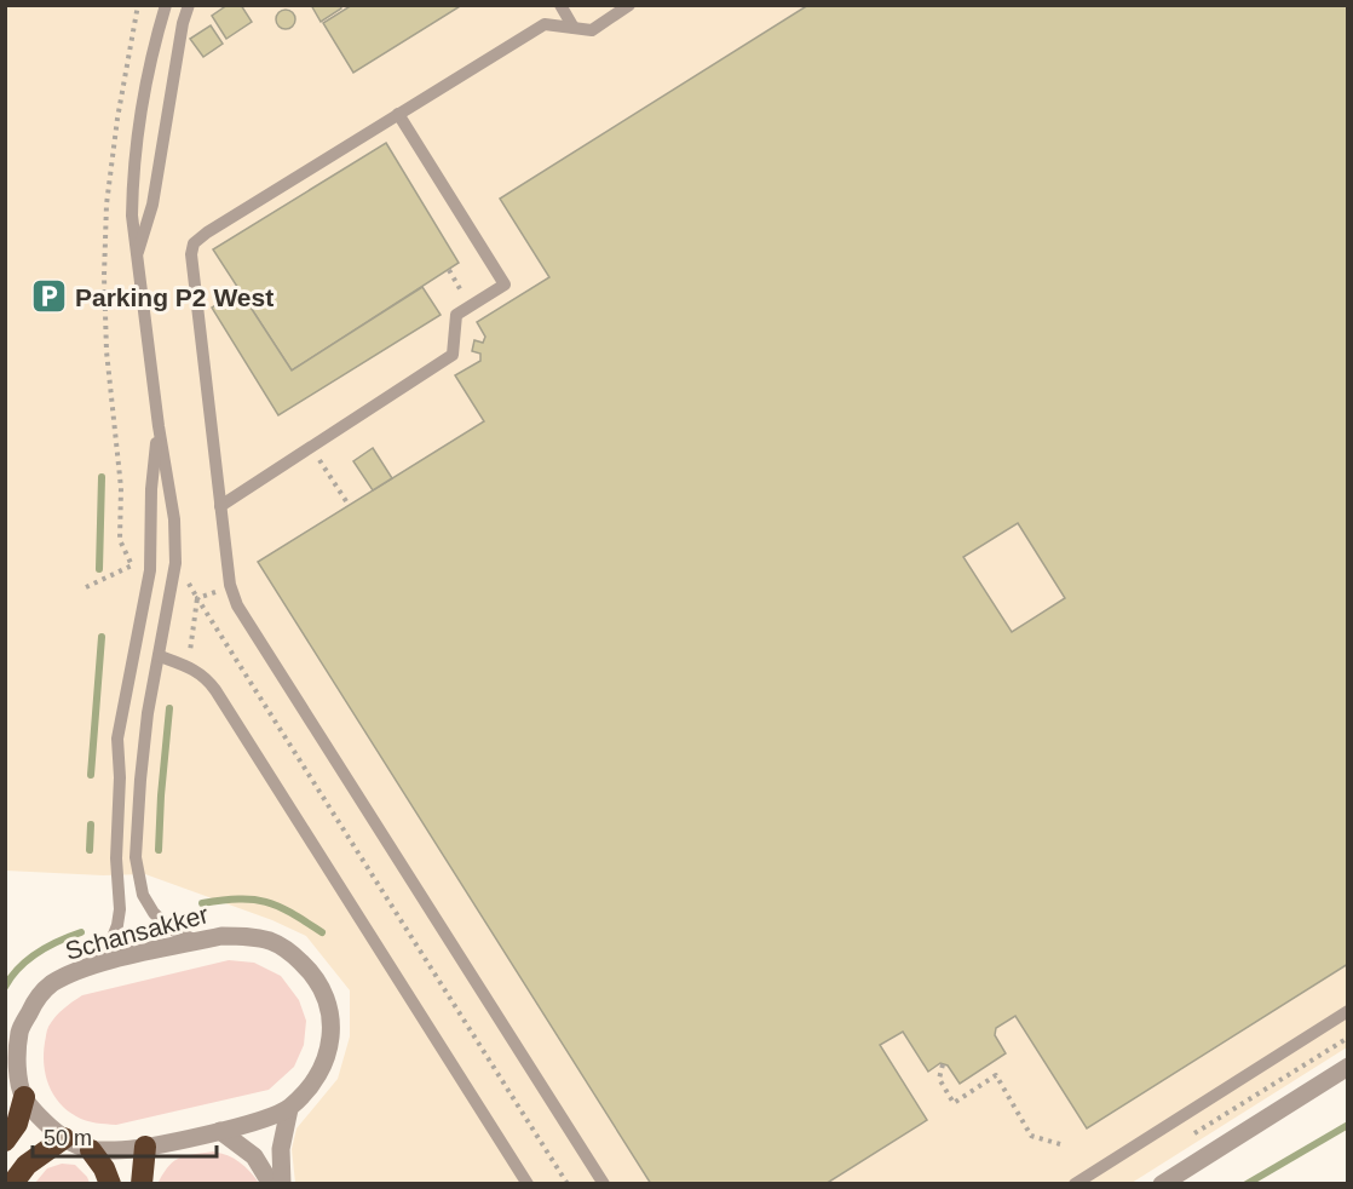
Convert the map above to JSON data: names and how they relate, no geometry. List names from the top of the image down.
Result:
{
  "streets": {
    "street": ["Schansakker"]
  },
  "places": {
    "parking": ["Parking P2 West"]
  },
  "scale_bar": "50 m"
}
